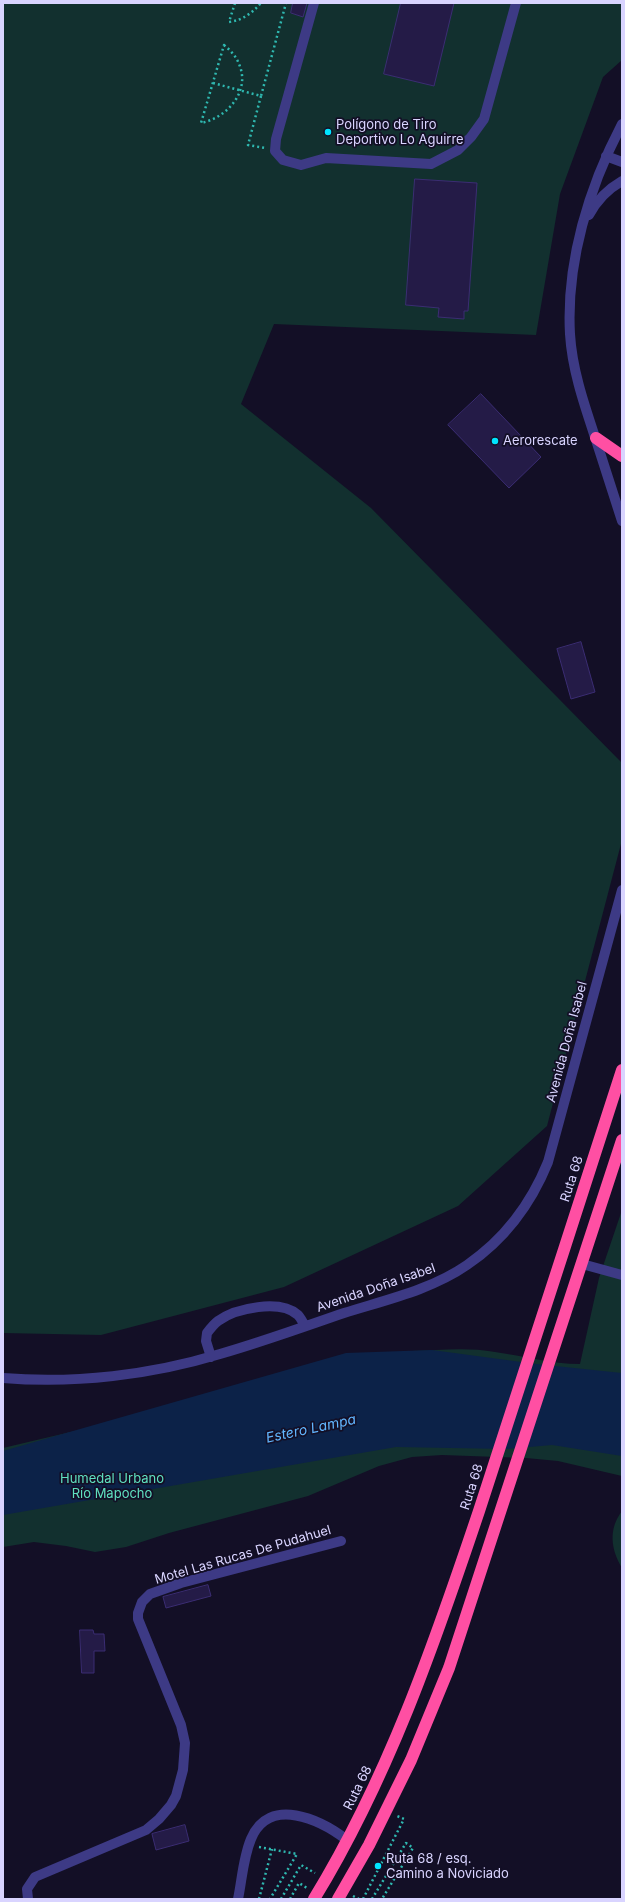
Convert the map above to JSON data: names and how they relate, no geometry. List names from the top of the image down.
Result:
{
  "streets": {
    "highway": ["Ruta 68"],
    "street": ["Avenida Doña Isabel", "Motel Las Rucas De Pudahuel"]
  },
  "water": ["Estero Lampa"],
  "parks": ["Humedal Urbano Río Mapocho"],
  "places": ["Polígono de Tiro Deportivo Lo Aguirre", "Aerorescate", "Ruta 68 / esq. Camino a Noviciado"]
}
